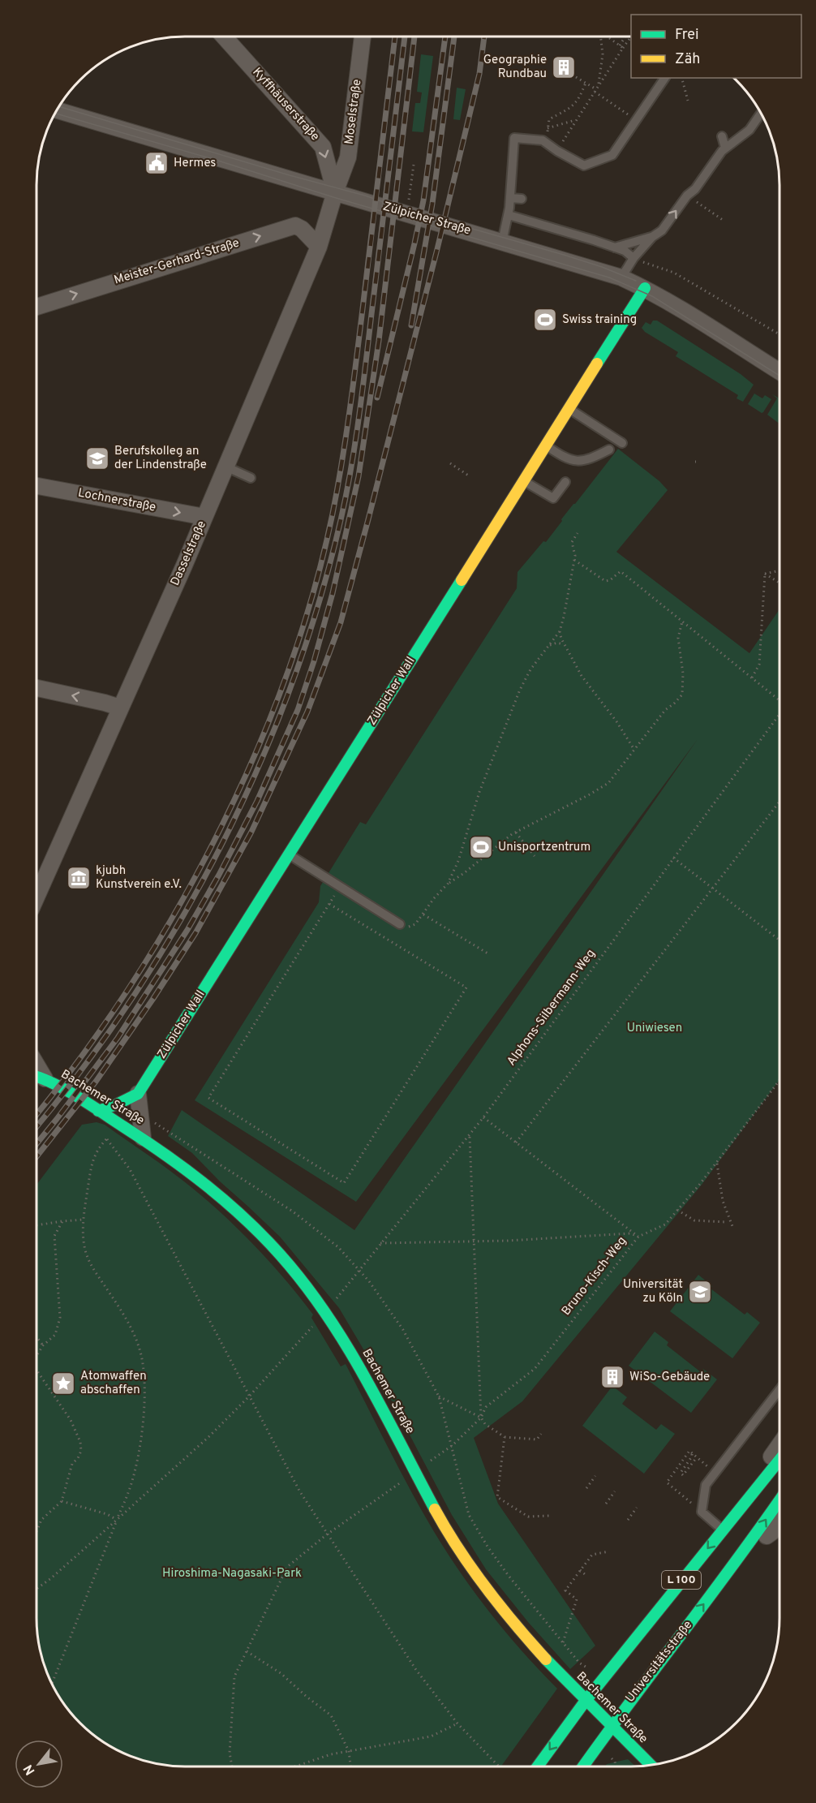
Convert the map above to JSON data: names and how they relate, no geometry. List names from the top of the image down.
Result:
{
  "streets": {
    "main road": [
      "Zülpicher Wall",
      "Bachemer Straße",
      "L 100",
      "Universitätsstraße"
    ],
    "street": [
      "Kyffhäuserstraße",
      "Moselstraße",
      "Zülpicher Straße",
      "Meister-Gerhard-Straße",
      "Lochnerstraße",
      "Dasselstraße"
    ],
    "path": ["Alphons-Silbermann-Weg", "Bruno-Kisch-Weg"]
  },
  "crossings": [
    ["Kyffhäuserstraße", "Moselstraße"],
    ["Kyffhäuserstraße", "Zülpicher Straße"],
    ["Kyffhäuserstraße", "Dasselstraße"],
    ["Moselstraße", "Zülpicher Straße"],
    ["Moselstraße", "Dasselstraße"],
    ["Zülpicher Straße", "Dasselstraße"],
    ["Zülpicher Straße", "Zülpicher Wall"],
    ["Meister-Gerhard-Straße", "Dasselstraße"],
    ["Lochnerstraße", "Dasselstraße"],
    ["Alphons-Silbermann-Weg", "Bachemer Straße"],
    ["Bachemer Straße", "L 100"],
    ["Bachemer Straße", "Universitätsstraße"]
  ],
  "one_way": ["Kyffhäuserstraße", "Meister-Gerhard-Straße", "Lochnerstraße"],
  "parks": ["Uniwiesen", "Hiroshima-Nagasaki-Park"],
  "places": {
    "building": ["Geographie Rundbau", "WiSo-Gebäude"],
    "public building": ["Hermes"],
    "sports": ["Swiss training", "Unisportzentrum"],
    "school or university": ["Berufskolleg an der Lindenstraße", "Universität zu Köln"],
    "museum": ["kjubh Kunstverein e.V."],
    "place": ["Atomwaffen abschaffen"]
  },
  "legend": ["Frei", "Zäh"],
  "north": "bottom left"
}
